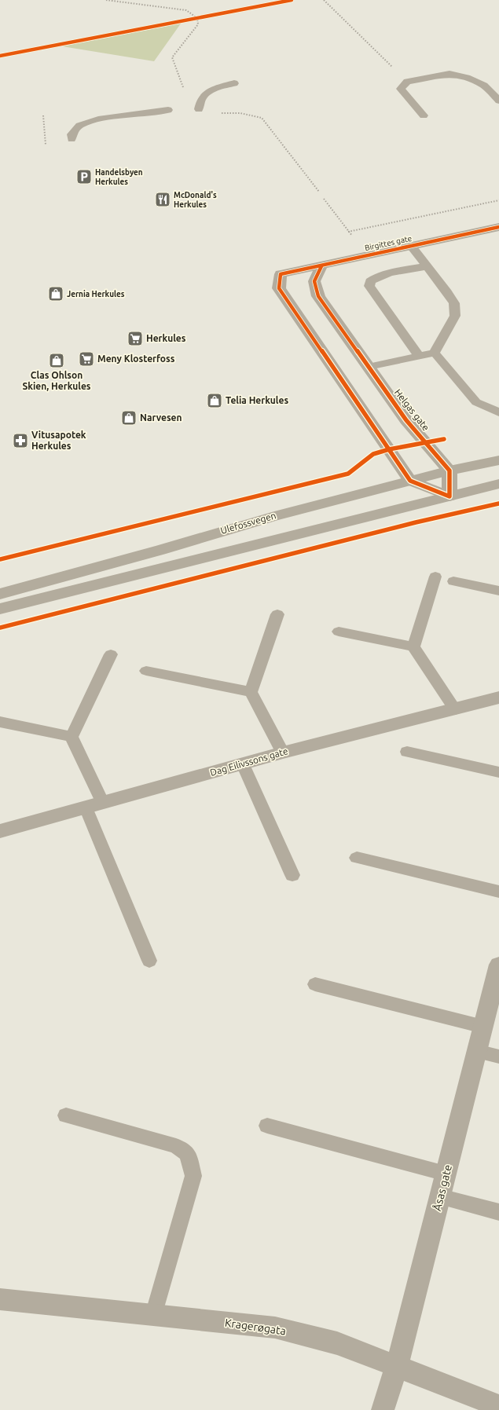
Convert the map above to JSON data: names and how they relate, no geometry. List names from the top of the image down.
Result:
{
  "streets": {
    "main road": ["Ulefossvegen"],
    "street": [
      "Birgittes gate",
      "Helgas gate",
      "Dag Eilivssons gate",
      "Åsas gate",
      "Kragerøgata"
    ]
  },
  "crossings": [
    ["Birgittes gate", "Helgas gate"],
    ["Birgittes gate", "Ulefossvegen"],
    ["Helgas gate", "Ulefossvegen"],
    ["Åsas gate", "Kragerøgata"]
  ],
  "places": {
    "parking": ["Handelsbyen Herkules"],
    "restaurant": ["McDonald's Herkules"],
    "shop": [
      "Jernia Herkules",
      "Clas Ohlson Skien, Herkules",
      "Telia Herkules",
      "Narvesen"
    ],
    "supermarket": ["Herkules", "Meny Klosterfoss"],
    "pharmacy": ["Vitusapotek Herkules"]
  }
}
